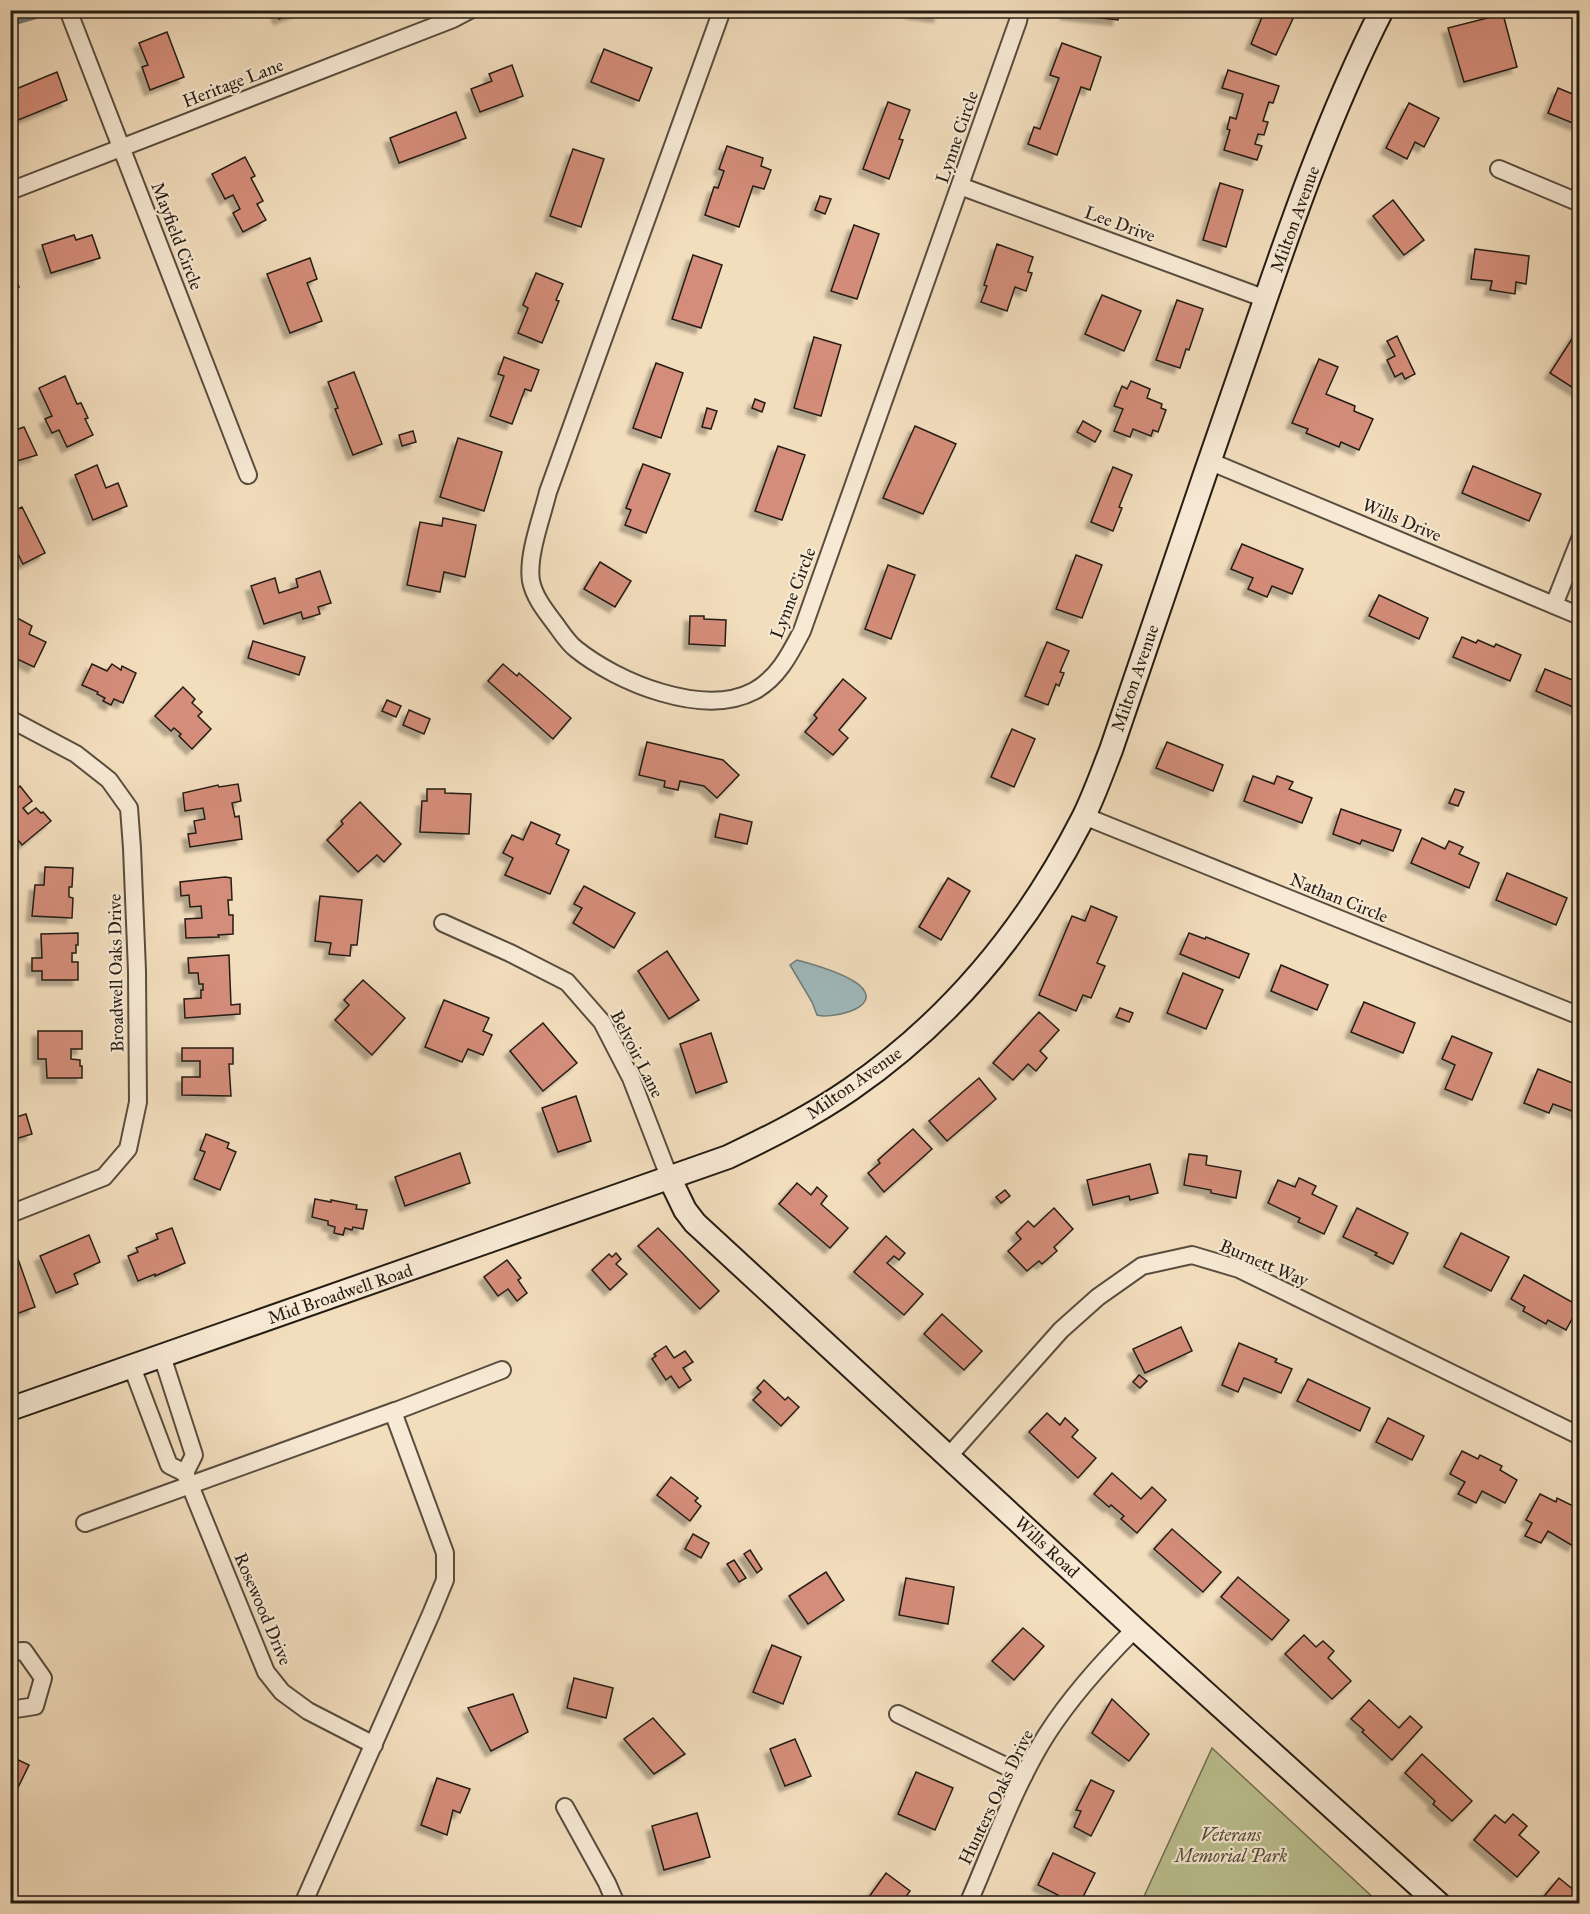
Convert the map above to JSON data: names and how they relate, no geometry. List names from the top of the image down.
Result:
{
  "streets": {
    "street": [
      "Heritage Lane",
      "Lynne Circle",
      "Milton Avenue",
      "Lee Drive",
      "Mayfield Circle",
      "Wills Drive",
      "Nathan Circle",
      "Broadwell Oaks Drive",
      "Belvoir Lane",
      "Burnett Way",
      "Mid Broadwell Road",
      "Wills Road",
      "Rosewood Drive",
      "Hunters Oaks Drive"
    ]
  },
  "crossings": [
    ["Heritage Lane", "Mayfield Circle"],
    ["Lynne Circle", "Lee Drive"],
    ["Milton Avenue", "Lee Drive"],
    ["Milton Avenue", "Wills Drive"],
    ["Milton Avenue", "Nathan Circle"],
    ["Milton Avenue", "Belvoir Lane"],
    ["Milton Avenue", "Mid Broadwell Road"],
    ["Milton Avenue", "Wills Road"],
    ["Belvoir Lane", "Mid Broadwell Road"],
    ["Belvoir Lane", "Wills Road"],
    ["Burnett Way", "Wills Road"],
    ["Mid Broadwell Road", "Wills Road"],
    ["Mid Broadwell Road", "Rosewood Drive"],
    ["Wills Road", "Hunters Oaks Drive"]
  ],
  "parks": ["Veterans Memorial Park"]
}
